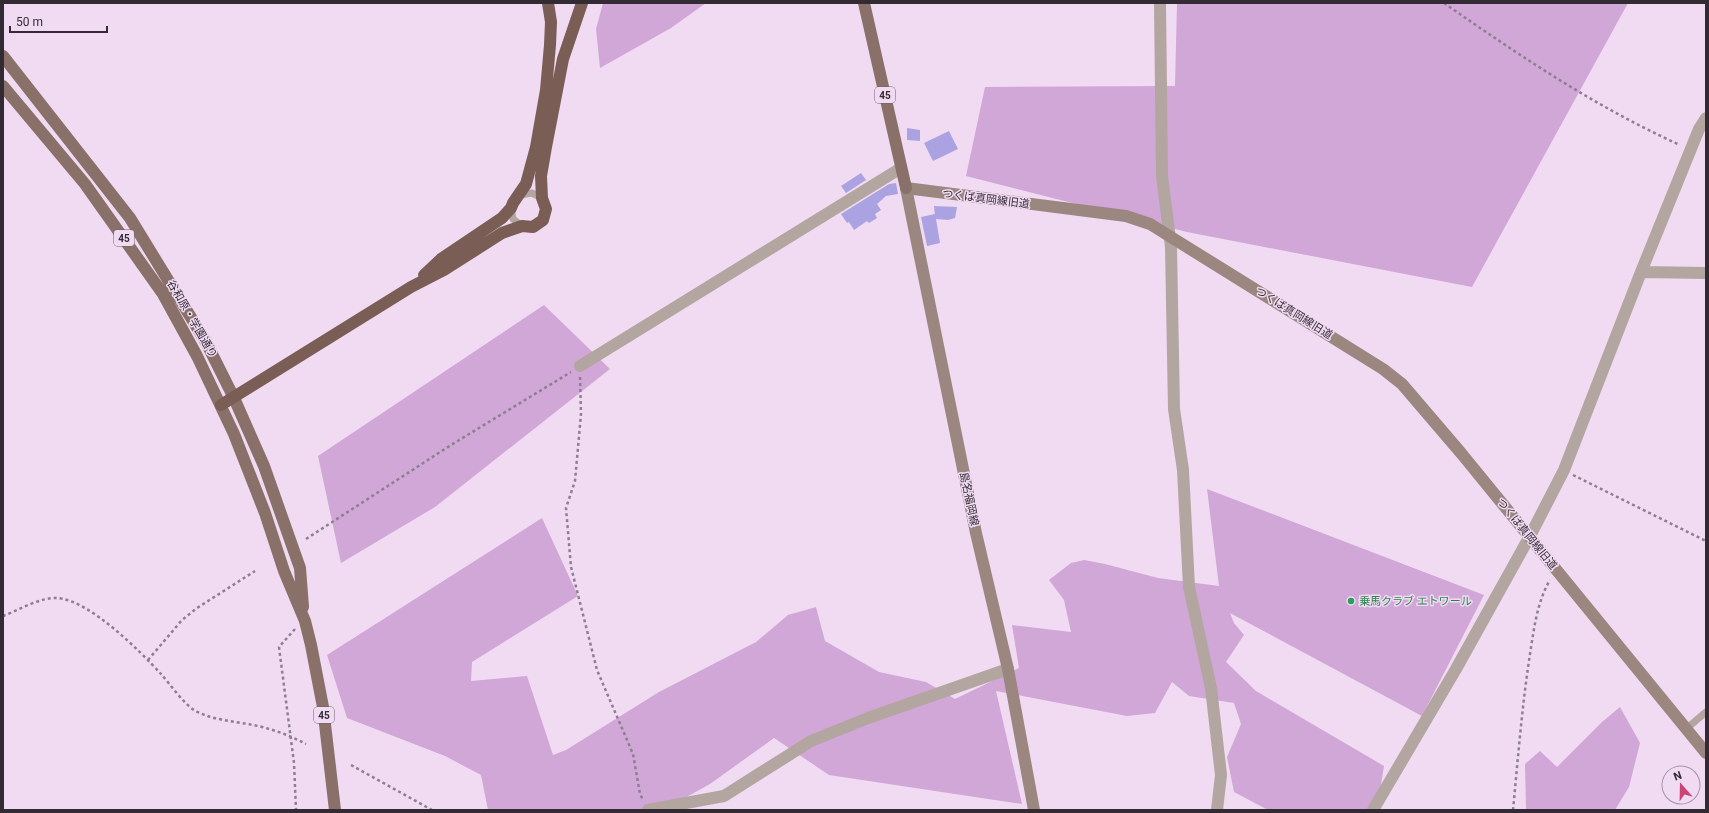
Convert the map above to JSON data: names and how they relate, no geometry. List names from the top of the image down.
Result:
{
  "streets": {
    "main road": ["45", "谷和原・学園通り"],
    "street": ["つくば真岡線旧道", "島名福岡線"]
  },
  "crossings": [
    ["45", "つくば真岡線旧道"],
    ["45", "島名福岡線"],
    ["つくば真岡線旧道", "島名福岡線"]
  ],
  "places": ["乗馬クラブ エトワール"],
  "scale_bar": "50 m",
  "north": "top"
}
